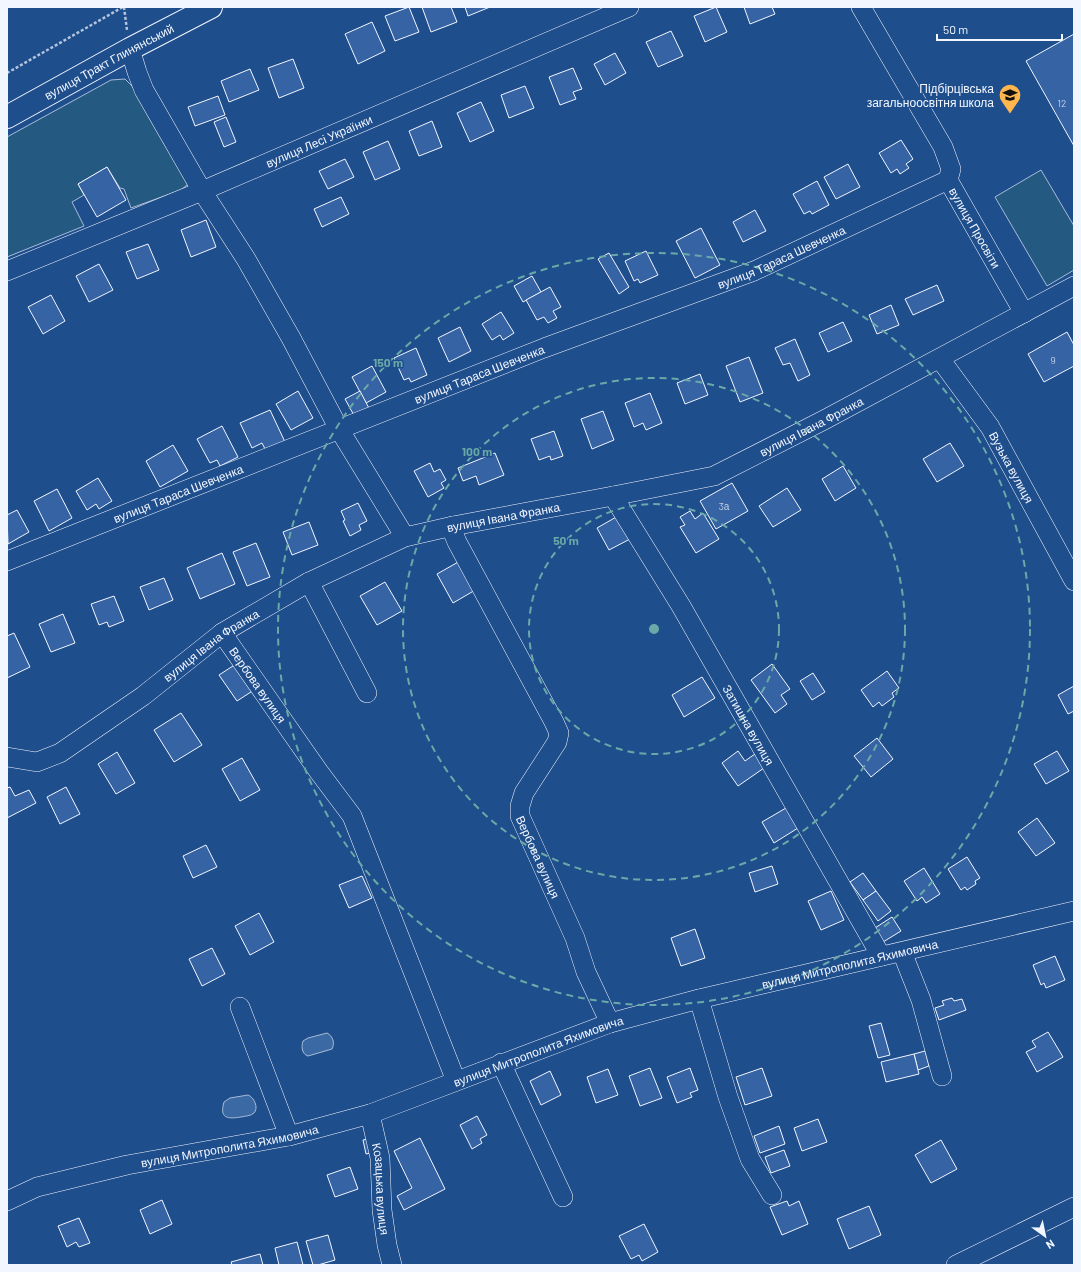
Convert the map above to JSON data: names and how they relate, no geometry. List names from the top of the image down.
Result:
{
  "streets": {
    "main road": ["вулиця Тракт Глинянський"],
    "street": [
      "вулиця Лесі Українки",
      "вулиця Просвіти",
      "вулиця Тараса Шевченка",
      "вулиця Івана Франка",
      "Вузька вулиця",
      "Вербова вулиця",
      "Затишна вулиця",
      "вулиця Митрополита Яхимовича",
      "Козацька вулиця"
    ]
  },
  "crossings": [
    ["вулиця Просвіти", "вулиця Тараса Шевченка"],
    ["вулиця Просвіти", "вулиця Івана Франка"],
    ["вулиця Івана Франка", "Вузька вулиця"],
    ["вулиця Івана Франка", "Вербова вулиця"],
    ["вулиця Івана Франка", "Затишна вулиця"],
    ["Вербова вулиця", "вулиця Митрополита Яхимовича"],
    ["Затишна вулиця", "вулиця Митрополита Яхимовича"],
    ["вулиця Митрополита Яхимовича", "Козацька вулиця"]
  ],
  "places": {
    "school or university": ["Підбірцівська загальноосвітня школа"]
  },
  "house_numbers": ["12", "9", "3а"],
  "scale_bar": "50 m",
  "north": "bottom right",
  "rings": ["150 m", "100 m", "50 m"]
}
